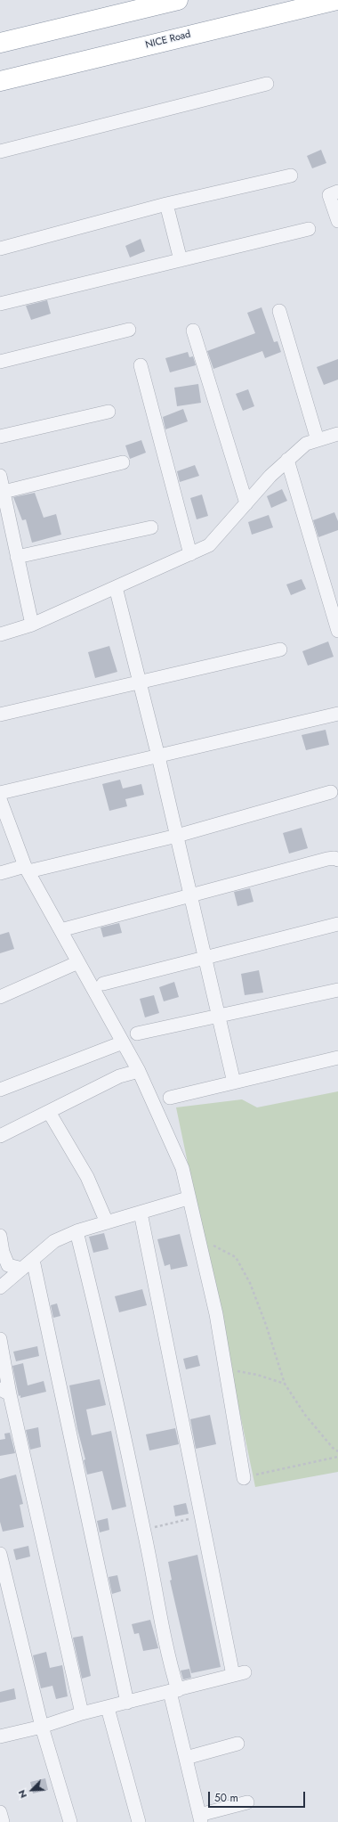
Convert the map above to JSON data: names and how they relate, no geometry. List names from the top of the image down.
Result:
{
  "streets": {
    "highway": ["NICE Road"]
  },
  "scale_bar": "50 m",
  "north": "bottom left"
}
